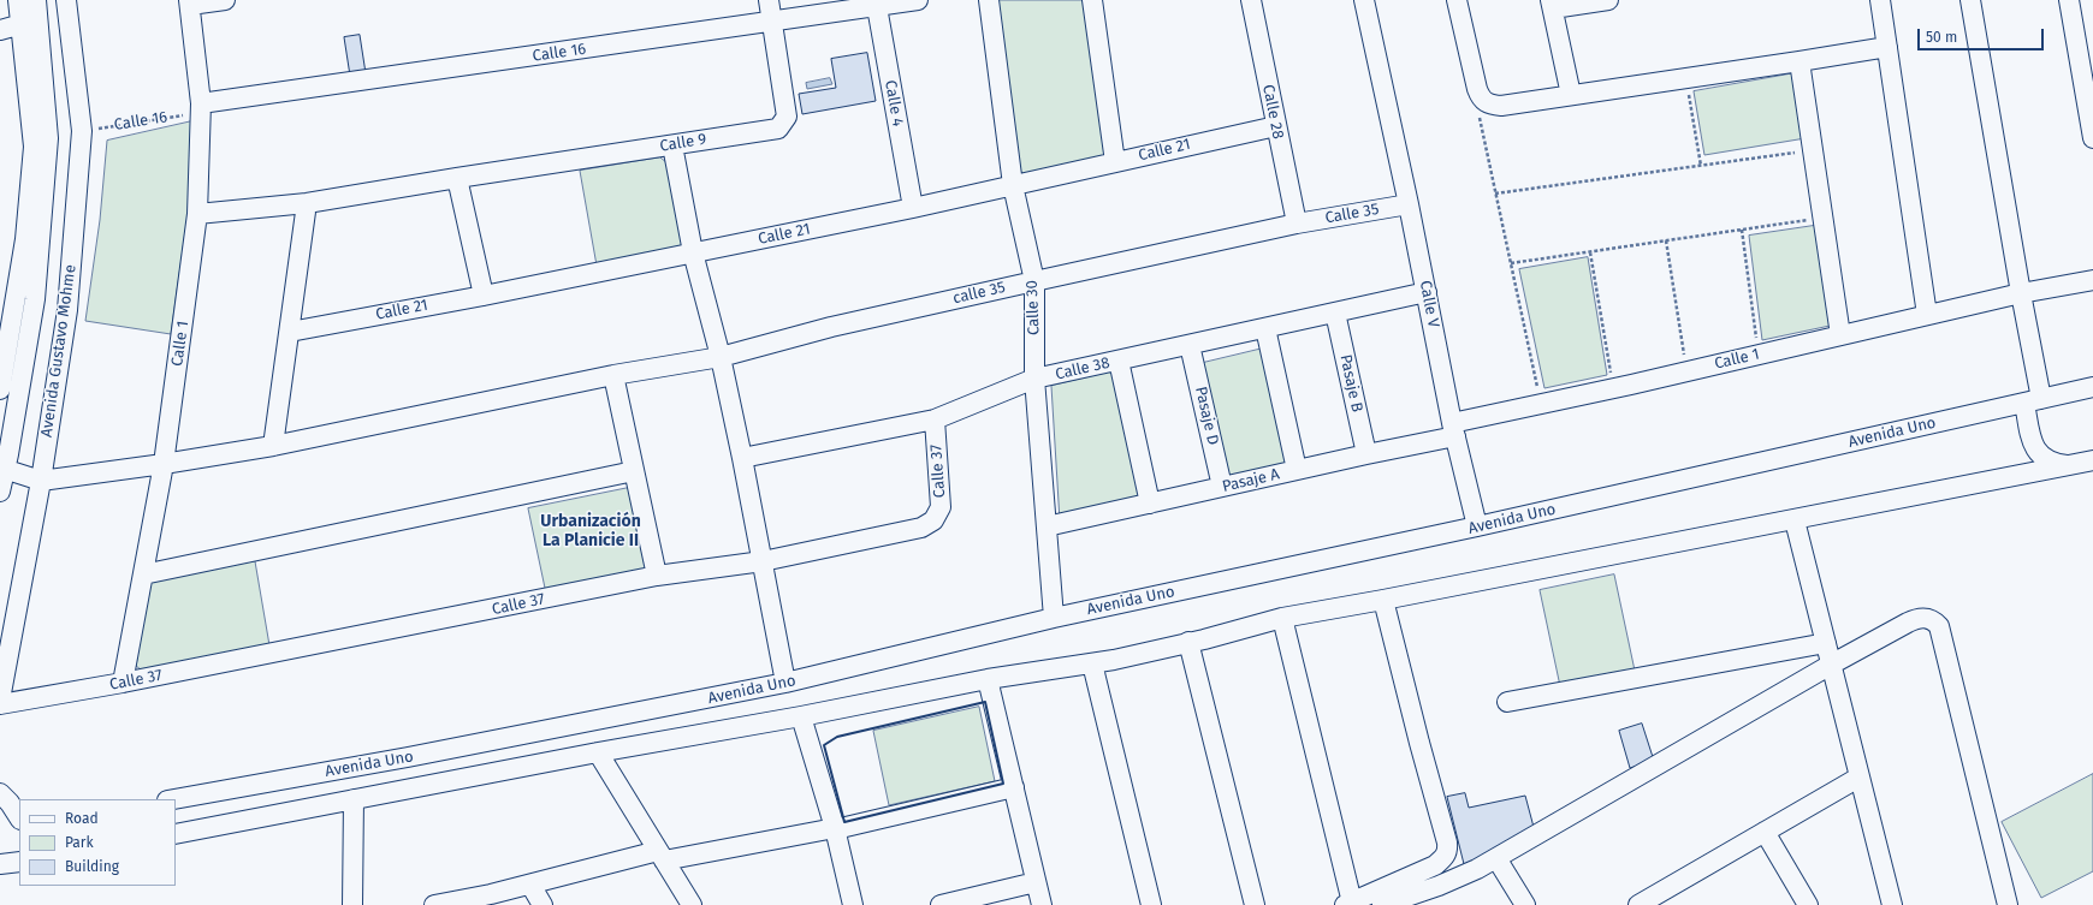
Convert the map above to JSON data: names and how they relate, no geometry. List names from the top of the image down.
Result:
{
  "streets": {
    "street": [
      "Calle 16",
      "Calle 4",
      "Calle 28",
      "Calle 9",
      "Calle 21",
      "Calle 35",
      "calle 35",
      "Calle V",
      "Calle 30",
      "Calle 1",
      "Avenida Gustavo Mohme",
      "Calle 38",
      "Pasaje B",
      "Pasaje D",
      "Avenida Uno",
      "Calle 37",
      "Pasaje A"
    ]
  },
  "crossings": [
    ["Calle 16", "Calle 4"],
    ["Calle 16", "Calle 9"],
    ["Calle 16", "Calle 1"],
    ["Calle 16", "Avenida Gustavo Mohme"],
    ["Calle 4", "Calle 21"],
    ["Calle 28", "Calle 21"],
    ["Calle 28", "Calle 35"],
    ["Calle 28", "calle 35"],
    ["Calle 9", "Calle 1"],
    ["Calle 21", "Calle 30"],
    ["Calle 35", "calle 35"],
    ["Calle 35", "Calle V"],
    ["calle 35", "Calle 30"],
    ["calle 35", "Calle 1"],
    ["calle 35", "Avenida Gustavo Mohme"],
    ["Calle V", "Calle 1"],
    ["Calle V", "Calle 38"],
    ["Calle V", "Avenida Uno"],
    ["Calle V", "Pasaje A"],
    ["Calle 30", "Calle 38"],
    ["Calle 30", "Avenida Uno"],
    ["Calle 30", "Pasaje A"],
    ["Calle 1", "Calle 37"],
    ["Calle 1", "Pasaje A"],
    ["Calle 38", "Pasaje B"],
    ["Calle 38", "Pasaje D"],
    ["Calle 38", "Calle 37"],
    ["Pasaje B", "Pasaje A"],
    ["Pasaje D", "Pasaje A"]
  ],
  "districts": ["Urbanización La Planicie II"],
  "legend": ["Road", "Park", "Building"],
  "scale_bar": "50 m"
}
